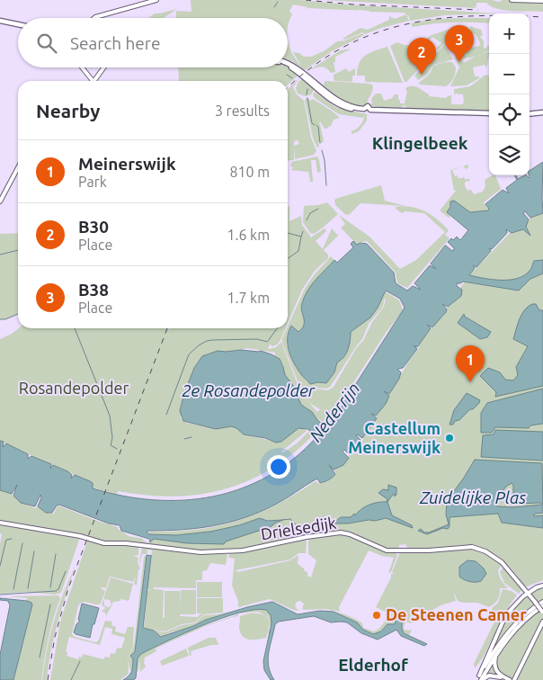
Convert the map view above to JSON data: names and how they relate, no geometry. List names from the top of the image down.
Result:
{
  "streets": {
    "street": ["Drielsedijk"]
  },
  "districts": ["Klingelbeek", "Elderhof"],
  "water": ["2e Rosandepolder", "Nederrijn", "Zuidelijke Plas"],
  "parks": ["Rosandepolder"],
  "places": ["Castellum Meinerswijk", "De Steenen Camer"],
  "page": {
    "map_buttons": ["+", "−"],
    "search": "Search here",
    "pins": ["3", "2", "1"],
    "heading": ["Nearby", "3 results"],
    "list": [
      {
        "mark": "1",
        "name": "Meinerswijk",
        "note": "Park",
        "value": "810 m"
      },
      {
        "mark": "2",
        "name": "B30",
        "note": "Place",
        "value": "1.6 km"
      },
      {
        "mark": "3",
        "name": "B38",
        "note": "Place",
        "value": "1.7 km"
      }
    ]
  }
}
